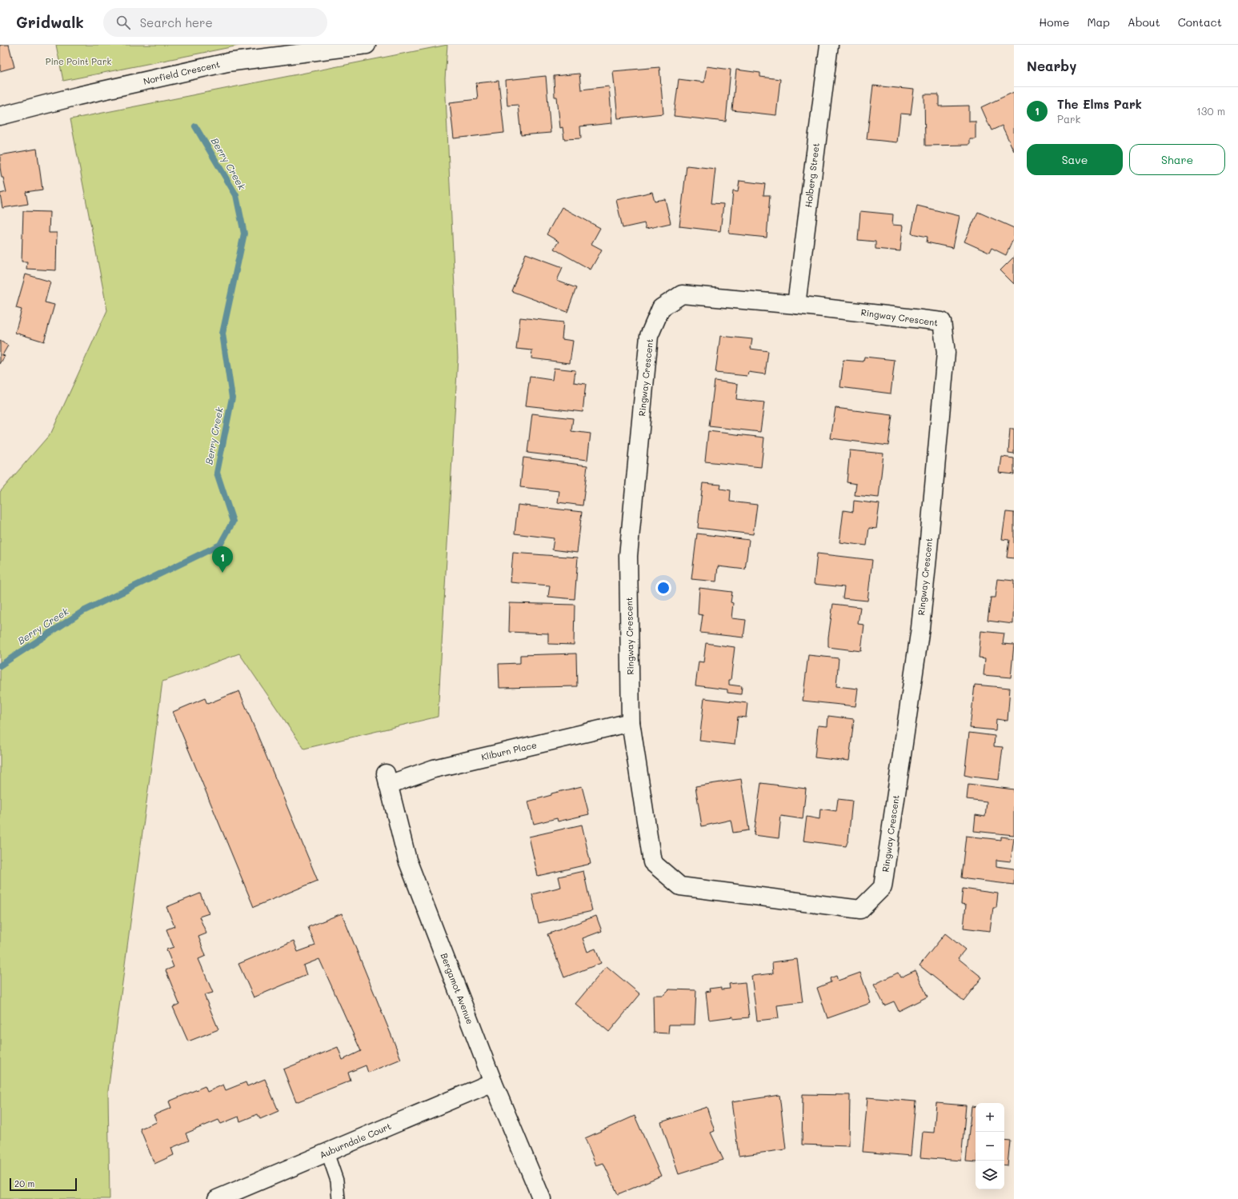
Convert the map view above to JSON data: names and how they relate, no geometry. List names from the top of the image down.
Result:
{
  "streets": {
    "street": [
      "Norfield Crescent",
      "Holberg Street",
      "Ringway Crescent",
      "Kliburn Place",
      "Bergamot Avenue",
      "Auburndale Court"
    ]
  },
  "crossings": [
    ["Holberg Street", "Ringway Crescent"],
    ["Ringway Crescent", "Kliburn Place"],
    ["Kliburn Place", "Bergamot Avenue"],
    ["Bergamot Avenue", "Auburndale Court"]
  ],
  "water": ["Berry Creek"],
  "parks": ["Pine Point Park"],
  "scale_bar": "20 m",
  "page": {
    "header": "Gridwalk",
    "search": "Search here",
    "nav": [
      "Home",
      "Map",
      "About",
      "Contact"
    ],
    "heading": "Nearby",
    "list": [
      {
        "mark": "1",
        "name": "The Elms Park",
        "note": "Park",
        "value": "130 m"
      }
    ],
    "buttons": ["Save", "Share"],
    "pins": "1",
    "map_buttons": ["+", "−"],
    "scale": "20 m"
  }
}
